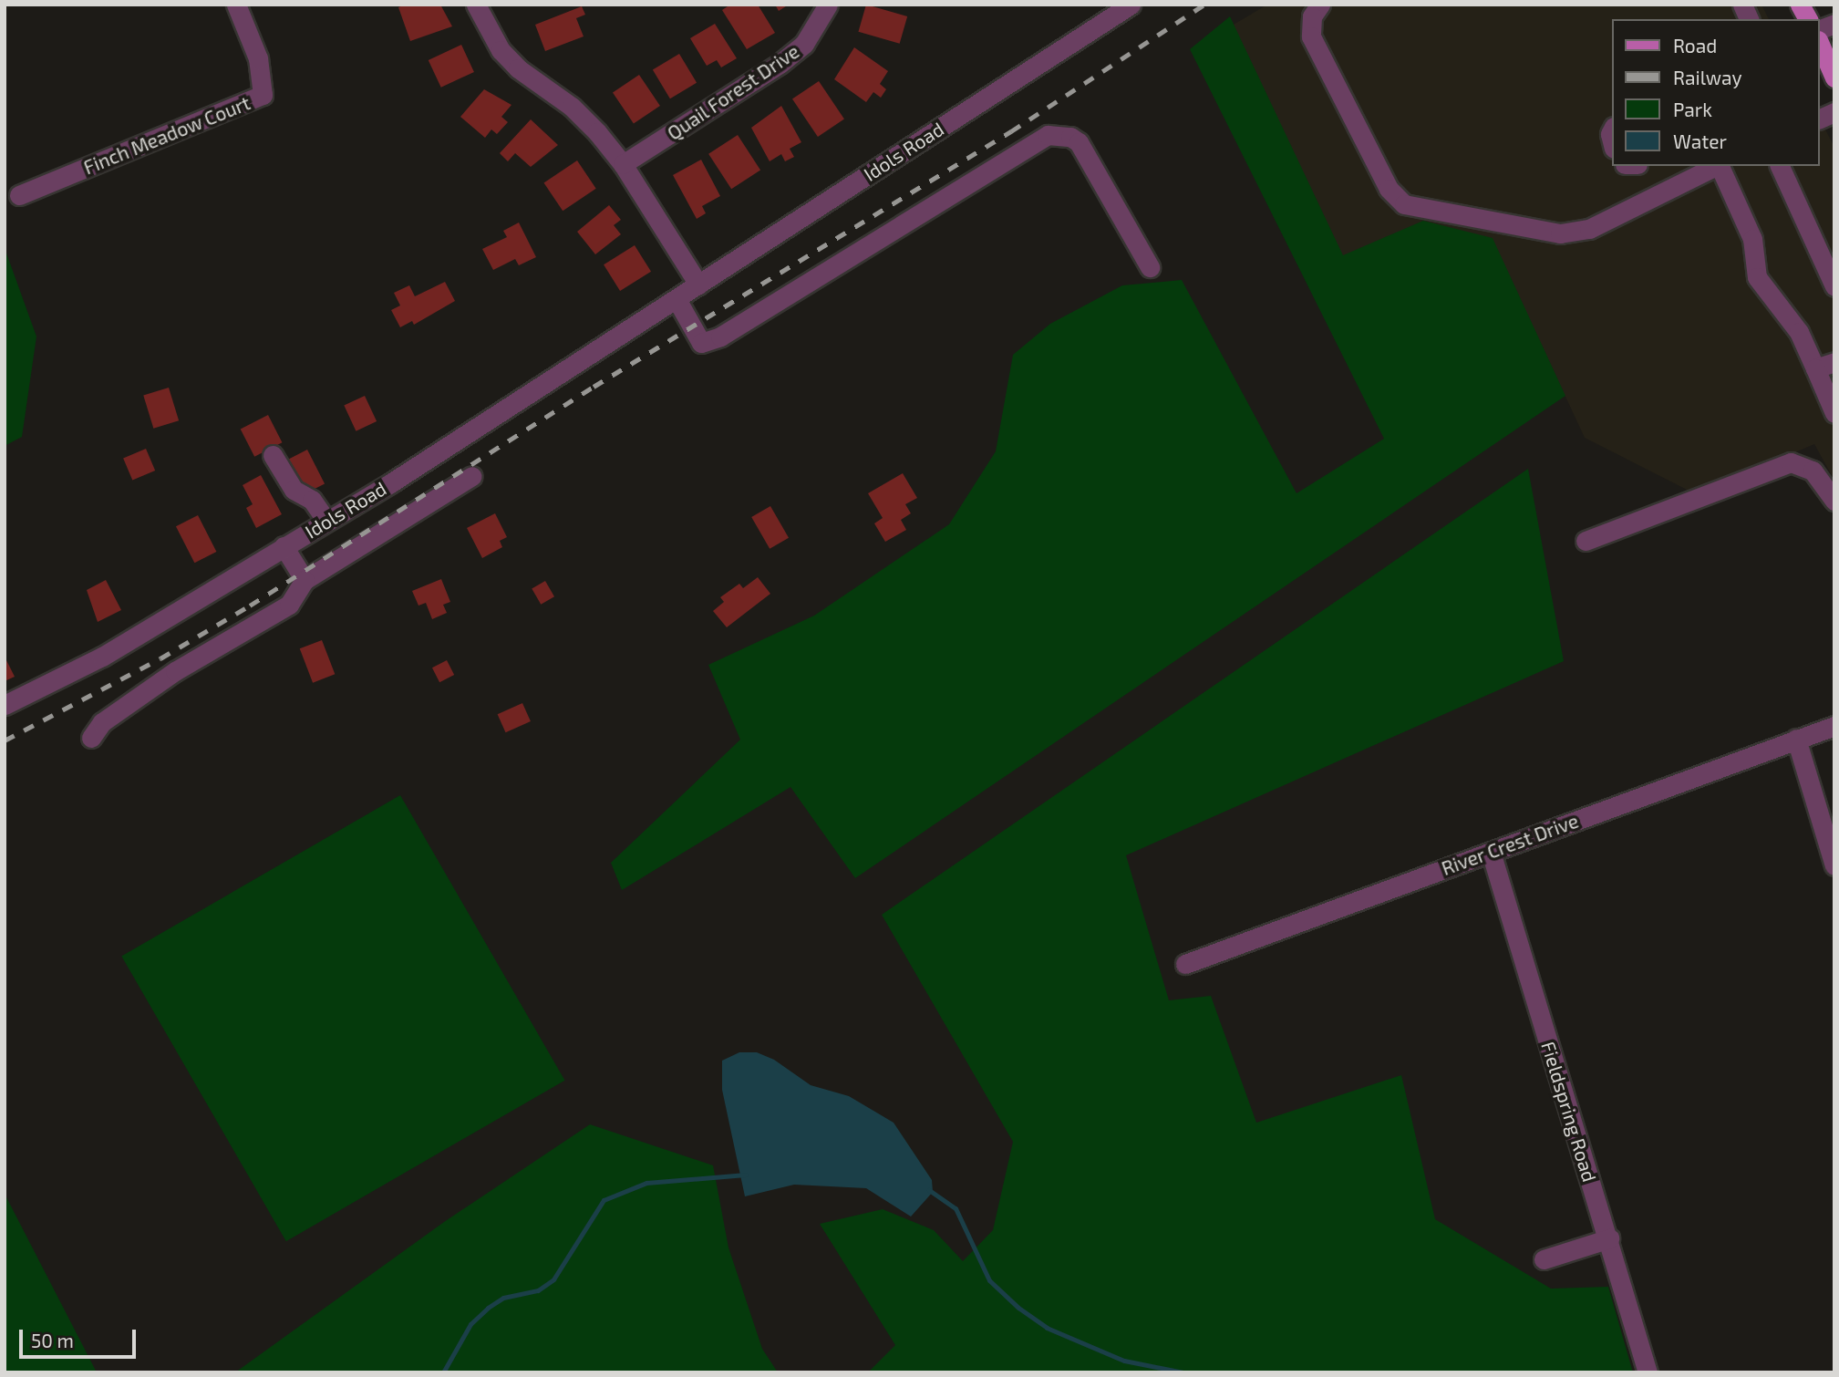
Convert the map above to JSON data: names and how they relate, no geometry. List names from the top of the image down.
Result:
{
  "streets": {
    "street": [
      "Quail Forest Drive",
      "Finch Meadow Court",
      "Idols Road",
      "River Crest Drive",
      "Fieldspring Road"
    ]
  },
  "crossings": [
    ["River Crest Drive", "Fieldspring Road"]
  ],
  "legend": [
    "Road",
    "Railway",
    "Park",
    "Water"
  ],
  "scale_bar": "50 m"
}
